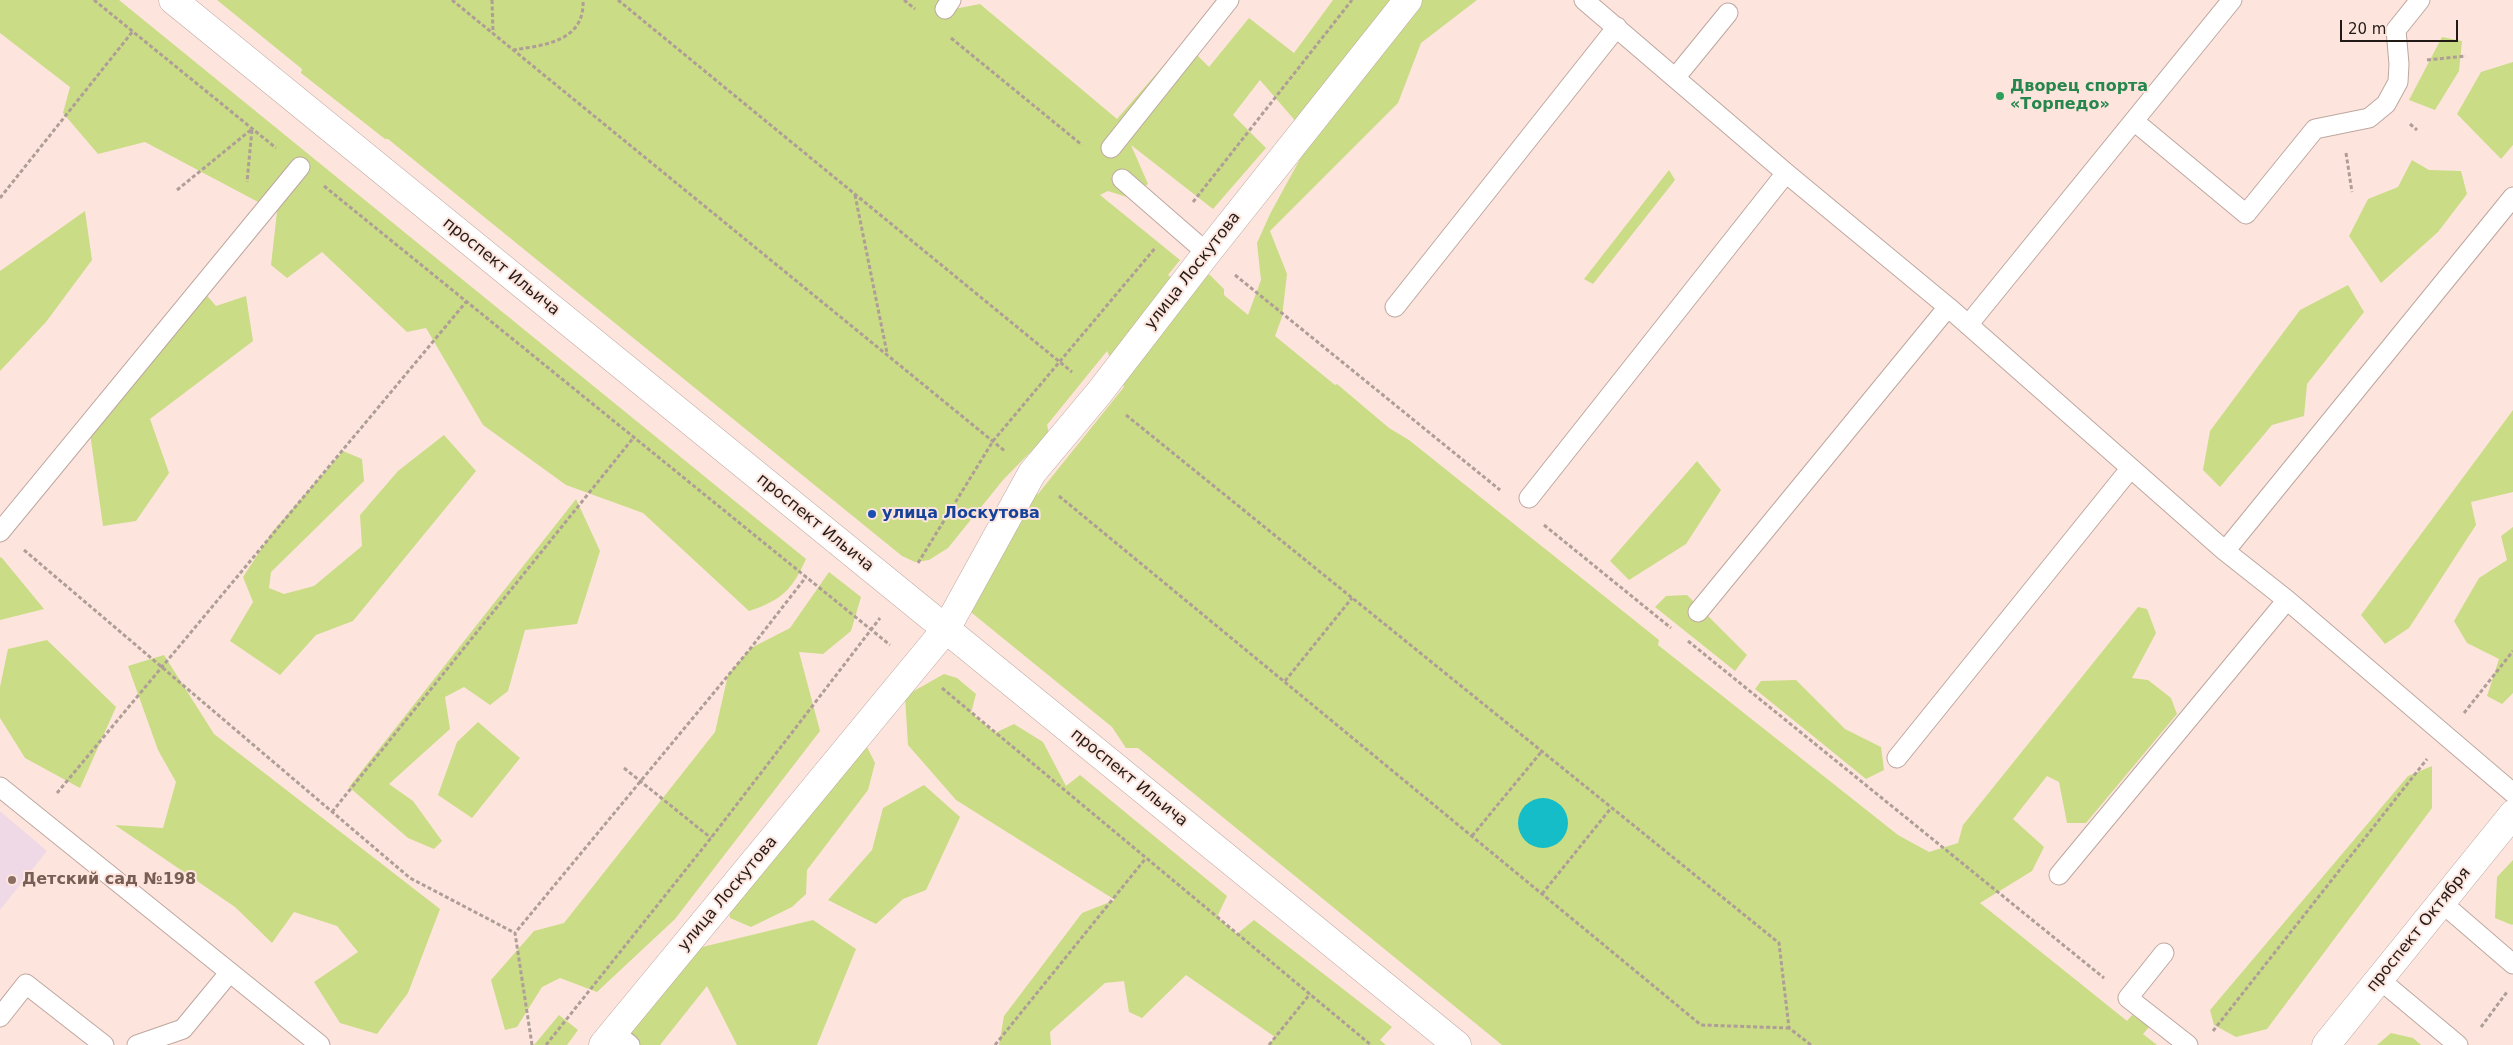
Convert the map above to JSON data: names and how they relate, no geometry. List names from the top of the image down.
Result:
{
  "streets": {
    "street": ["проспект Ильича", "улица Лоскутова", "проспект Октября"]
  },
  "crossings": [
    ["проспект Ильича", "улица Лоскутова"]
  ],
  "places": ["Дворец спорта «Торпедо»", "улица Лоскутова", "Детский сад №198"],
  "scale_bar": "20 m"
}
